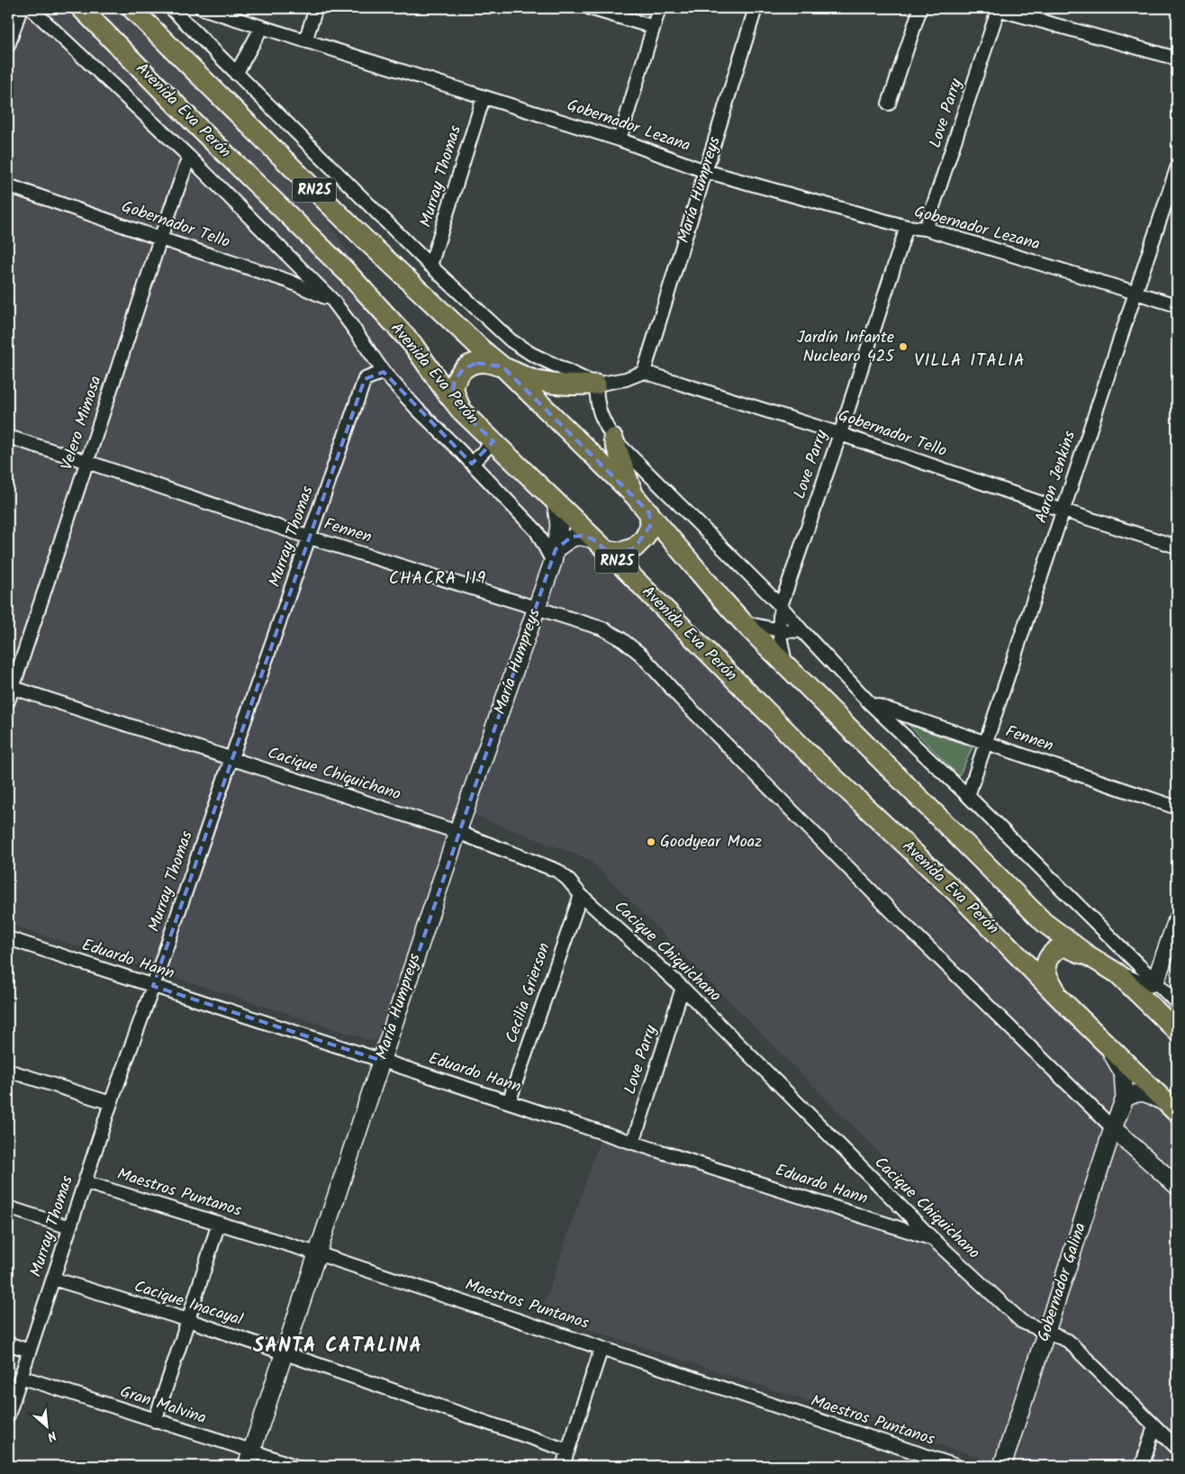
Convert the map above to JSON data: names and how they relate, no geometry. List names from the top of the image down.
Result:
{
  "streets": {
    "main road": ["Avenida Eva Perón", "RN25"],
    "street": [
      "Love Parry",
      "Gobernador Lezana",
      "Murray Thomas",
      "María Humpreys",
      "Gobernador Tello",
      "Velero Mimosa",
      "Aaron Jenkins",
      "Fennen",
      "Cacique Chiquichano",
      "Eduardo Hann",
      "Cecilia Grierson",
      "Maestros Puntanos",
      "Gobernador Galina",
      "Cacique Inacayal",
      "Gran Malvina"
    ]
  },
  "crossings": [
    ["Avenida Eva Perón", "Murray Thomas"],
    ["Avenida Eva Perón", "María Humpreys"],
    ["Avenida Eva Perón", "Gobernador Tello"],
    ["Avenida Eva Perón", "Velero Mimosa"],
    ["Love Parry", "Gobernador Lezana"],
    ["Love Parry", "RN25"],
    ["Love Parry", "Gobernador Tello"],
    ["Love Parry", "Cacique Chiquichano"],
    ["Love Parry", "Eduardo Hann"],
    ["Gobernador Lezana", "Murray Thomas"],
    ["Gobernador Lezana", "María Humpreys"],
    ["Gobernador Lezana", "Aaron Jenkins"],
    ["Murray Thomas", "Fennen"],
    ["Murray Thomas", "Cacique Chiquichano"],
    ["Murray Thomas", "Eduardo Hann"],
    ["Murray Thomas", "Maestros Puntanos"],
    ["Murray Thomas", "Cacique Inacayal"],
    ["Murray Thomas", "Gran Malvina"],
    ["María Humpreys", "Gobernador Tello"],
    ["María Humpreys", "Fennen"],
    ["María Humpreys", "Cacique Chiquichano"],
    ["María Humpreys", "Eduardo Hann"],
    ["María Humpreys", "Maestros Puntanos"],
    ["María Humpreys", "Cacique Inacayal"],
    ["María Humpreys", "Gran Malvina"],
    ["Gobernador Tello", "Velero Mimosa"],
    ["Gobernador Tello", "Aaron Jenkins"],
    ["Velero Mimosa", "Fennen"],
    ["Velero Mimosa", "Cacique Chiquichano"],
    ["Aaron Jenkins", "Fennen"],
    ["Fennen", "Gobernador Galina"],
    ["Cacique Chiquichano", "Eduardo Hann"],
    ["Cacique Chiquichano", "Cecilia Grierson"],
    ["Cacique Chiquichano", "Gobernador Galina"],
    ["Eduardo Hann", "Cecilia Grierson"]
  ],
  "districts": ["VILLA ITALIA", "CHACRA 119", "SANTA CATALINA"],
  "places": ["Jardín Infante Nuclearo 425", "Goodyear Moaz"],
  "north": "bottom right"
}
